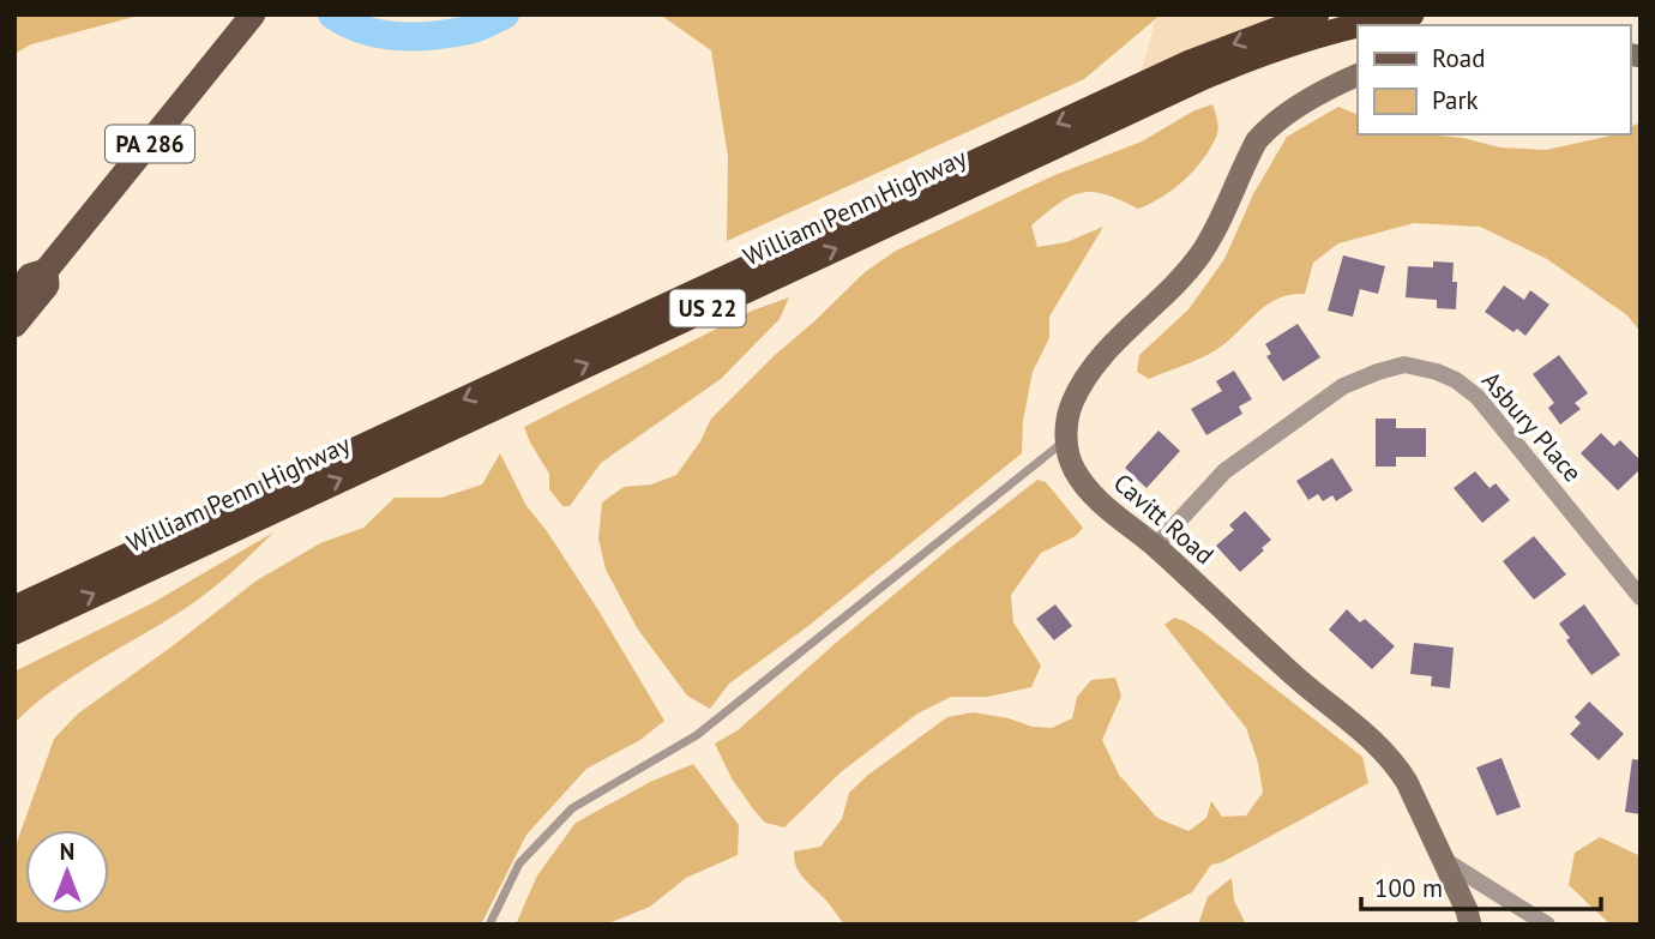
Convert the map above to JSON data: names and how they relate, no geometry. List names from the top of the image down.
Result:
{
  "streets": {
    "highway": ["William Penn Highway", "US 22"],
    "main road": ["PA 286"],
    "street": ["Asbury Place", "Cavitt Road"]
  },
  "crossings": [
    ["Asbury Place", "Cavitt Road"]
  ],
  "legend": ["Road", "Park"],
  "scale_bar": "100 m",
  "north": "top"
}
